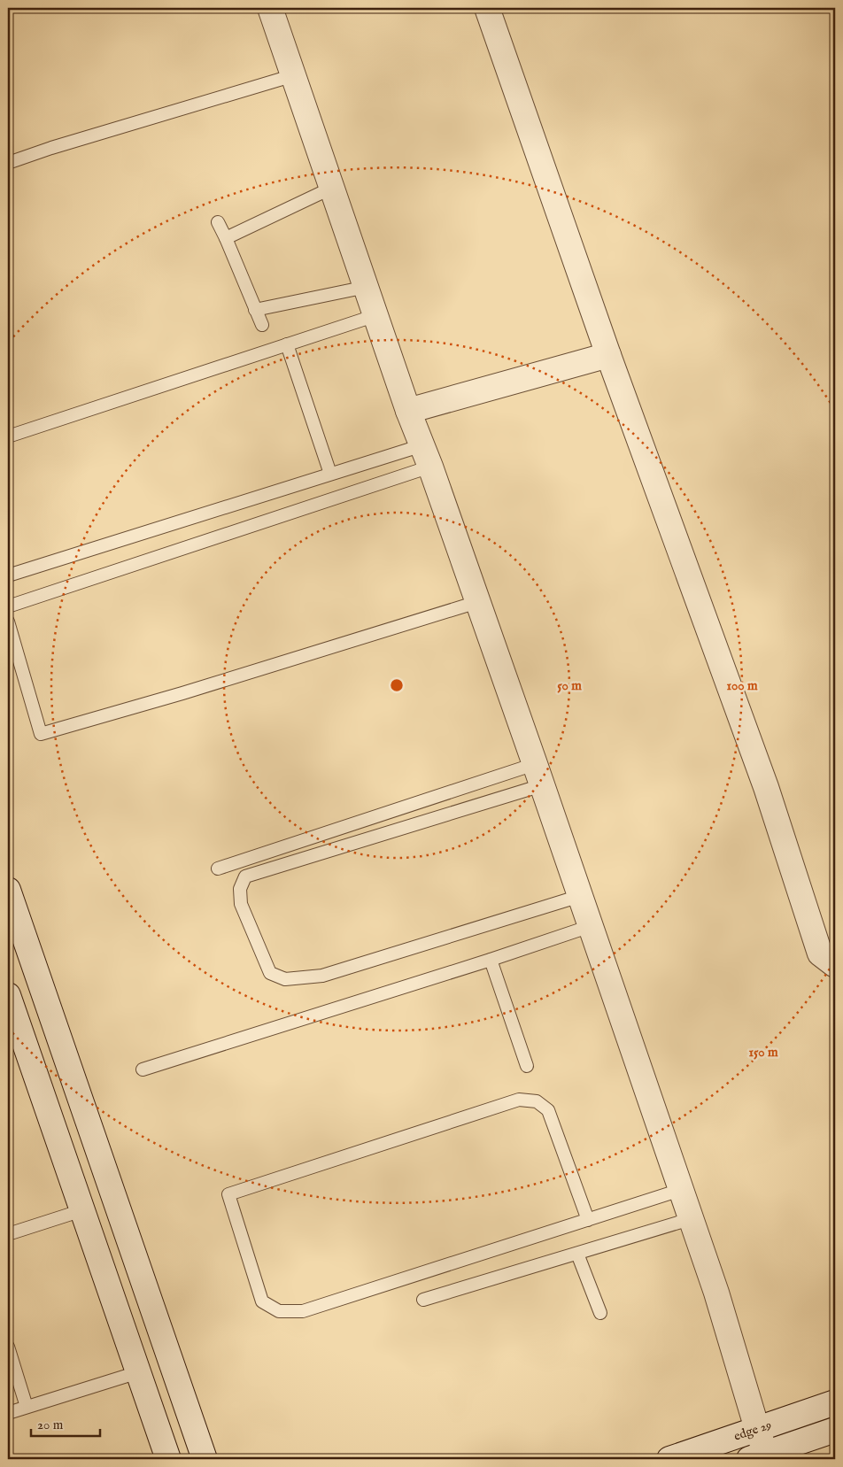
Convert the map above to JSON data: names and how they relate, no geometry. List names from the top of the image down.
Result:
{
  "streets": {
    "street": ["edge 29"]
  },
  "scale_bar": "20 m",
  "rings": ["50 m", "100 m", "150 m"]
}
